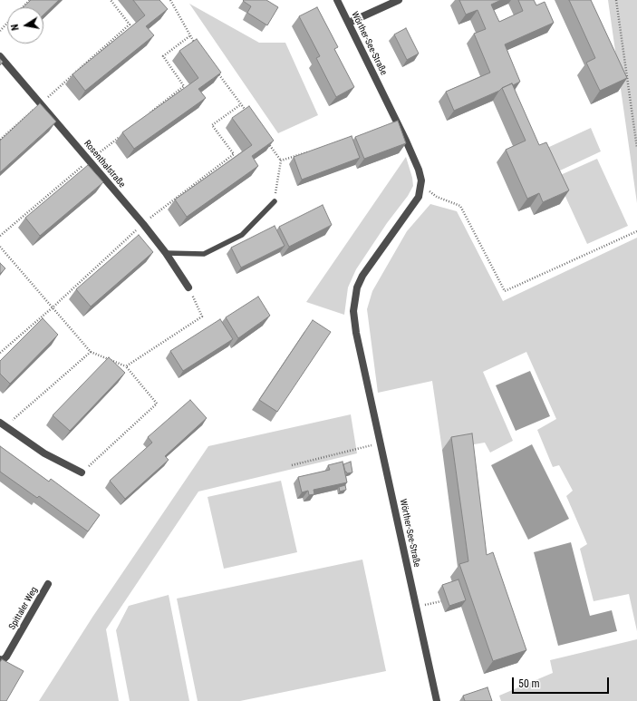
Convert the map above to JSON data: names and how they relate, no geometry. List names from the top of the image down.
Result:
{
  "streets": {
    "street": ["Wörther-See-Straße", "Rosenthalstraße", "Spittaler Weg"]
  },
  "scale_bar": "50 m",
  "north": "left"
}
